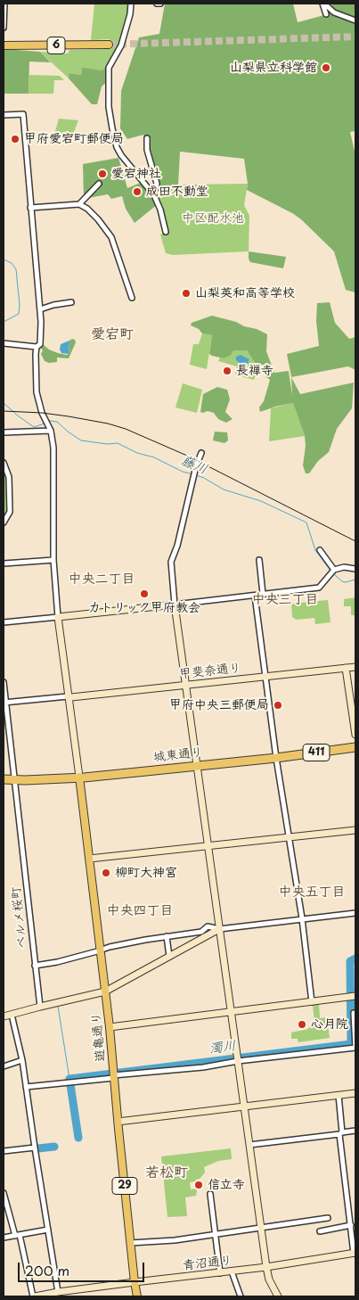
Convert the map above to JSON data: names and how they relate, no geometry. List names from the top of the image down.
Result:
{
  "streets": {
    "highway": ["411", "城東通り"],
    "main road": ["6", "遊亀通り", "29"],
    "street": ["甲斐奈通り", "ベルメ桜町", "青沼通り"]
  },
  "crossings": [
    ["城東通り", "ベルメ桜町"],
    ["城東通り", "遊亀通り"],
    ["遊亀通り", "青沼通り"]
  ],
  "districts": [
    "愛宕町",
    "中央二丁目",
    "中央三丁目",
    "中央五丁目",
    "中央四丁目",
    "若松町"
  ],
  "water": ["藤川", "濁川"],
  "parks": ["中区配水池"],
  "places": [
    "山梨県立科学館",
    "甲府愛宕町郵便局",
    "愛宕神社",
    "成田不動堂",
    "山梨英和高等学校",
    "長禅寺",
    "カトリック甲府教会",
    "甲府中央三郵便局",
    "柳町大神宮",
    "心月院",
    "信立寺"
  ],
  "scale_bar": "200 m"
}
